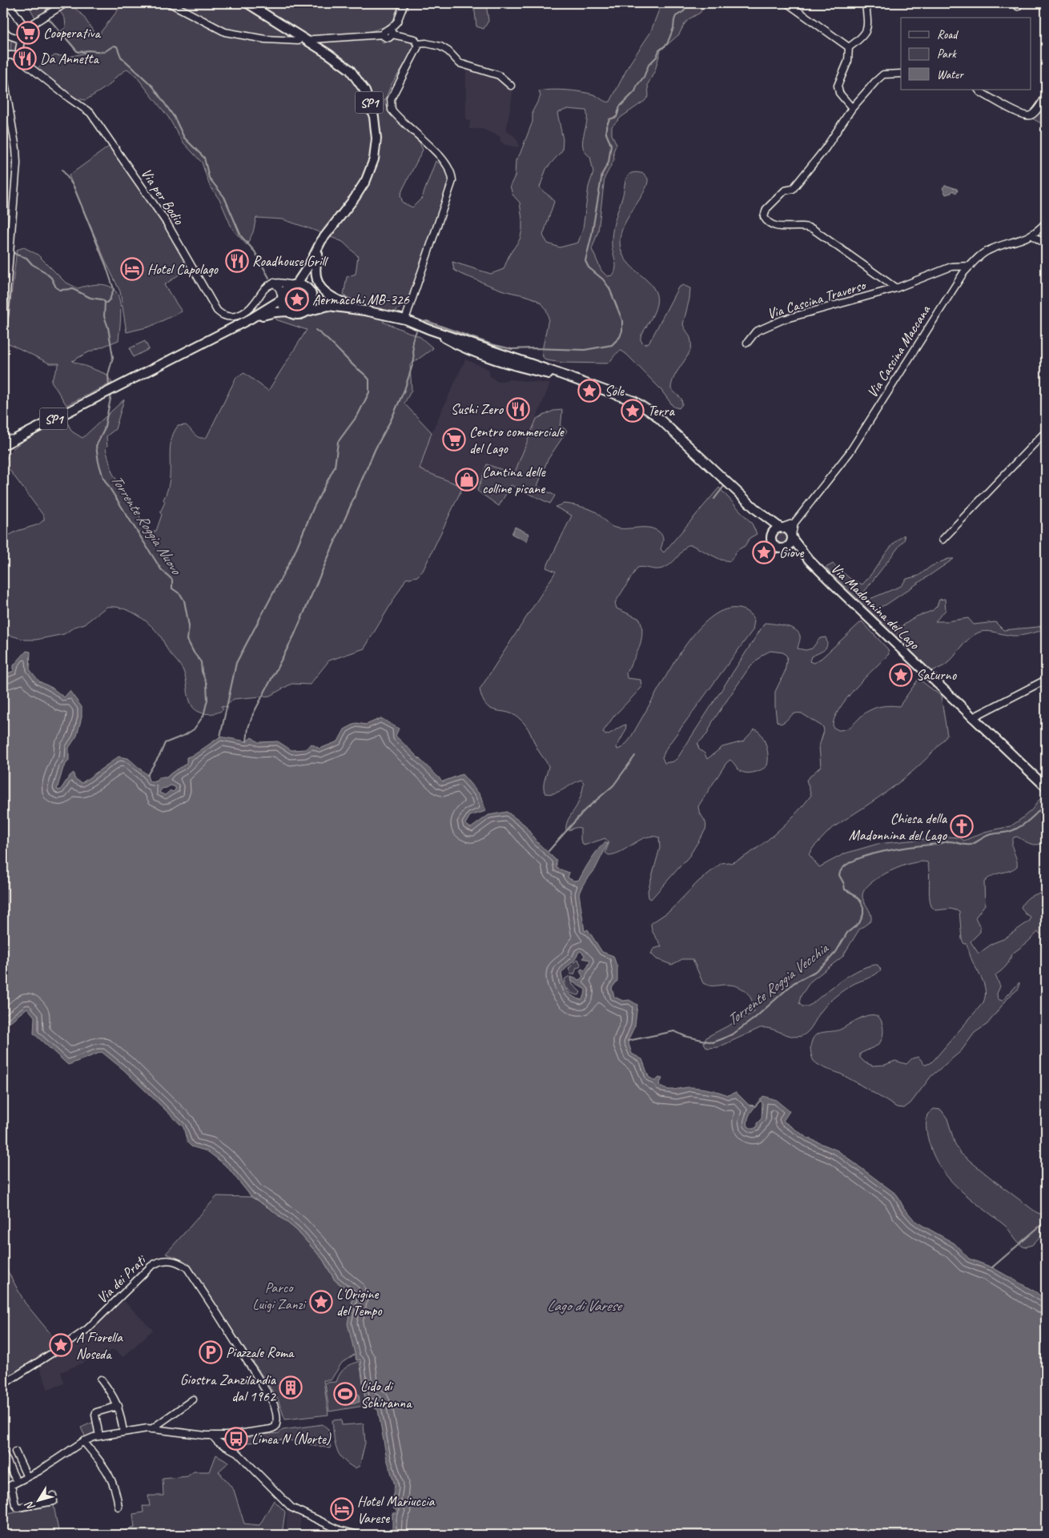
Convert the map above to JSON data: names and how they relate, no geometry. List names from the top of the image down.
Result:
{
  "streets": {
    "main road": ["SP1", "Via Madonnina del Lago"],
    "street": [
      "Via per Bodio",
      "Via Cascina Traverso",
      "Via Cascina Maccana",
      "Via dei Prati"
    ]
  },
  "crossings": [
    ["Via Cascina Traverso", "Via Cascina Maccana"],
    ["Via Cascina Maccana", "Via Madonnina del Lago"]
  ],
  "water": ["Torrente Roggia Nuovo", "Torrente Roggia Vecchia", "Lago di Varese"],
  "parks": ["Parco Luigi Zanzi"],
  "places": {
    "supermarket": ["Cooperativa", "Centro commerciale del Lago"],
    "restaurant": ["Da Annetta", "Roadhouse Grill", "Sushi Zero"],
    "hotel": ["Hotel Capolago", "Hotel Mariuccia Varese"],
    "place": [
      "Aermacchi MB-326",
      "Sole",
      "Terra",
      "Giove",
      "Saturno",
      "L'Origine del Tempo",
      "A Fiorella Noseda"
    ],
    "shop": ["Cantina delle colline pisane"],
    "church": ["Chiesa della Madonnina del Lago"],
    "parking": ["Piazzale Roma"],
    "building": ["Giostra Zanzilandia dal 1962"],
    "sports": ["Lido di Schiranna"],
    "bus stop": ["Linea N (Norte)"]
  },
  "legend": ["Road", "Park", "Water"],
  "north": "bottom left"
}
